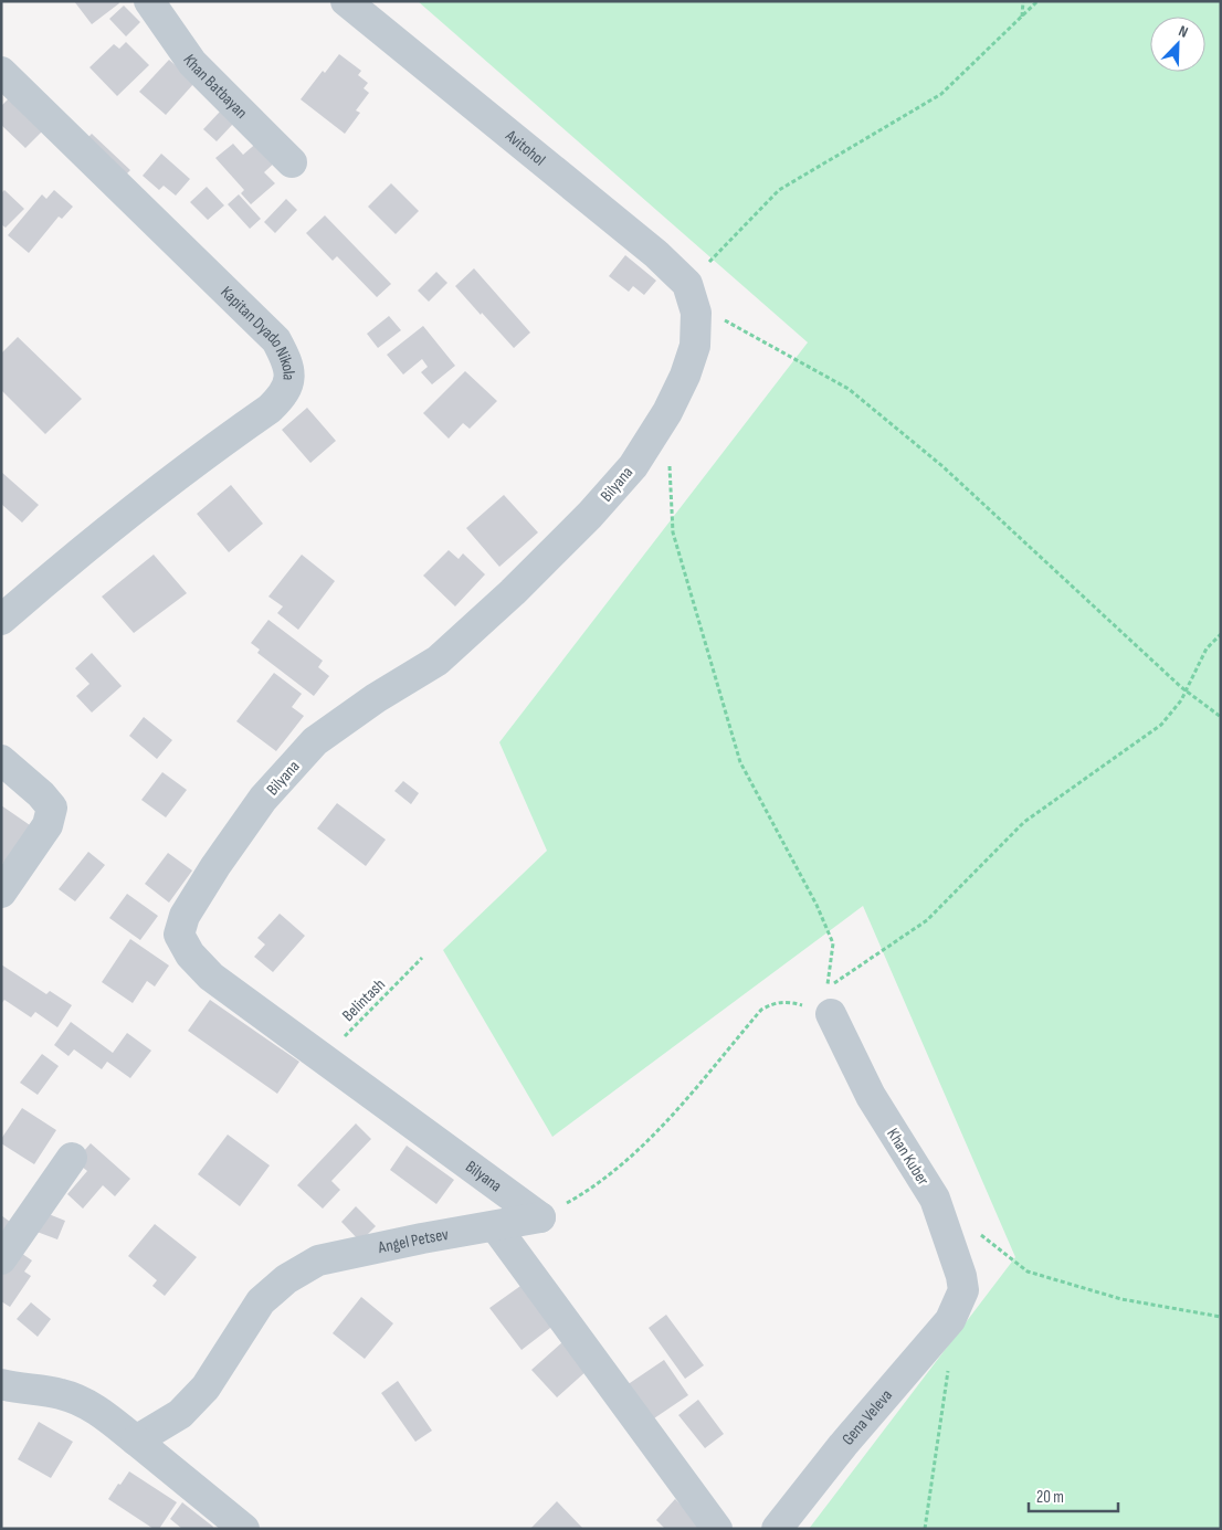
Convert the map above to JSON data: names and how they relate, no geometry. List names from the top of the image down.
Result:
{
  "streets": {
    "street": [
      "Khan Batbayan",
      "Avitohol",
      "Kapitan Dyado Nikola",
      "Bilyana",
      "Khan Kuber",
      "Angel Petsev",
      "Gena Veleva"
    ],
    "path": ["Belintash"]
  },
  "crossings": [
    ["Avitohol", "Bilyana"],
    ["Bilyana", "Belintash"],
    ["Bilyana", "Angel Petsev"],
    ["Khan Kuber", "Gena Veleva"]
  ],
  "scale_bar": "20 m",
  "north": "top right"
}
